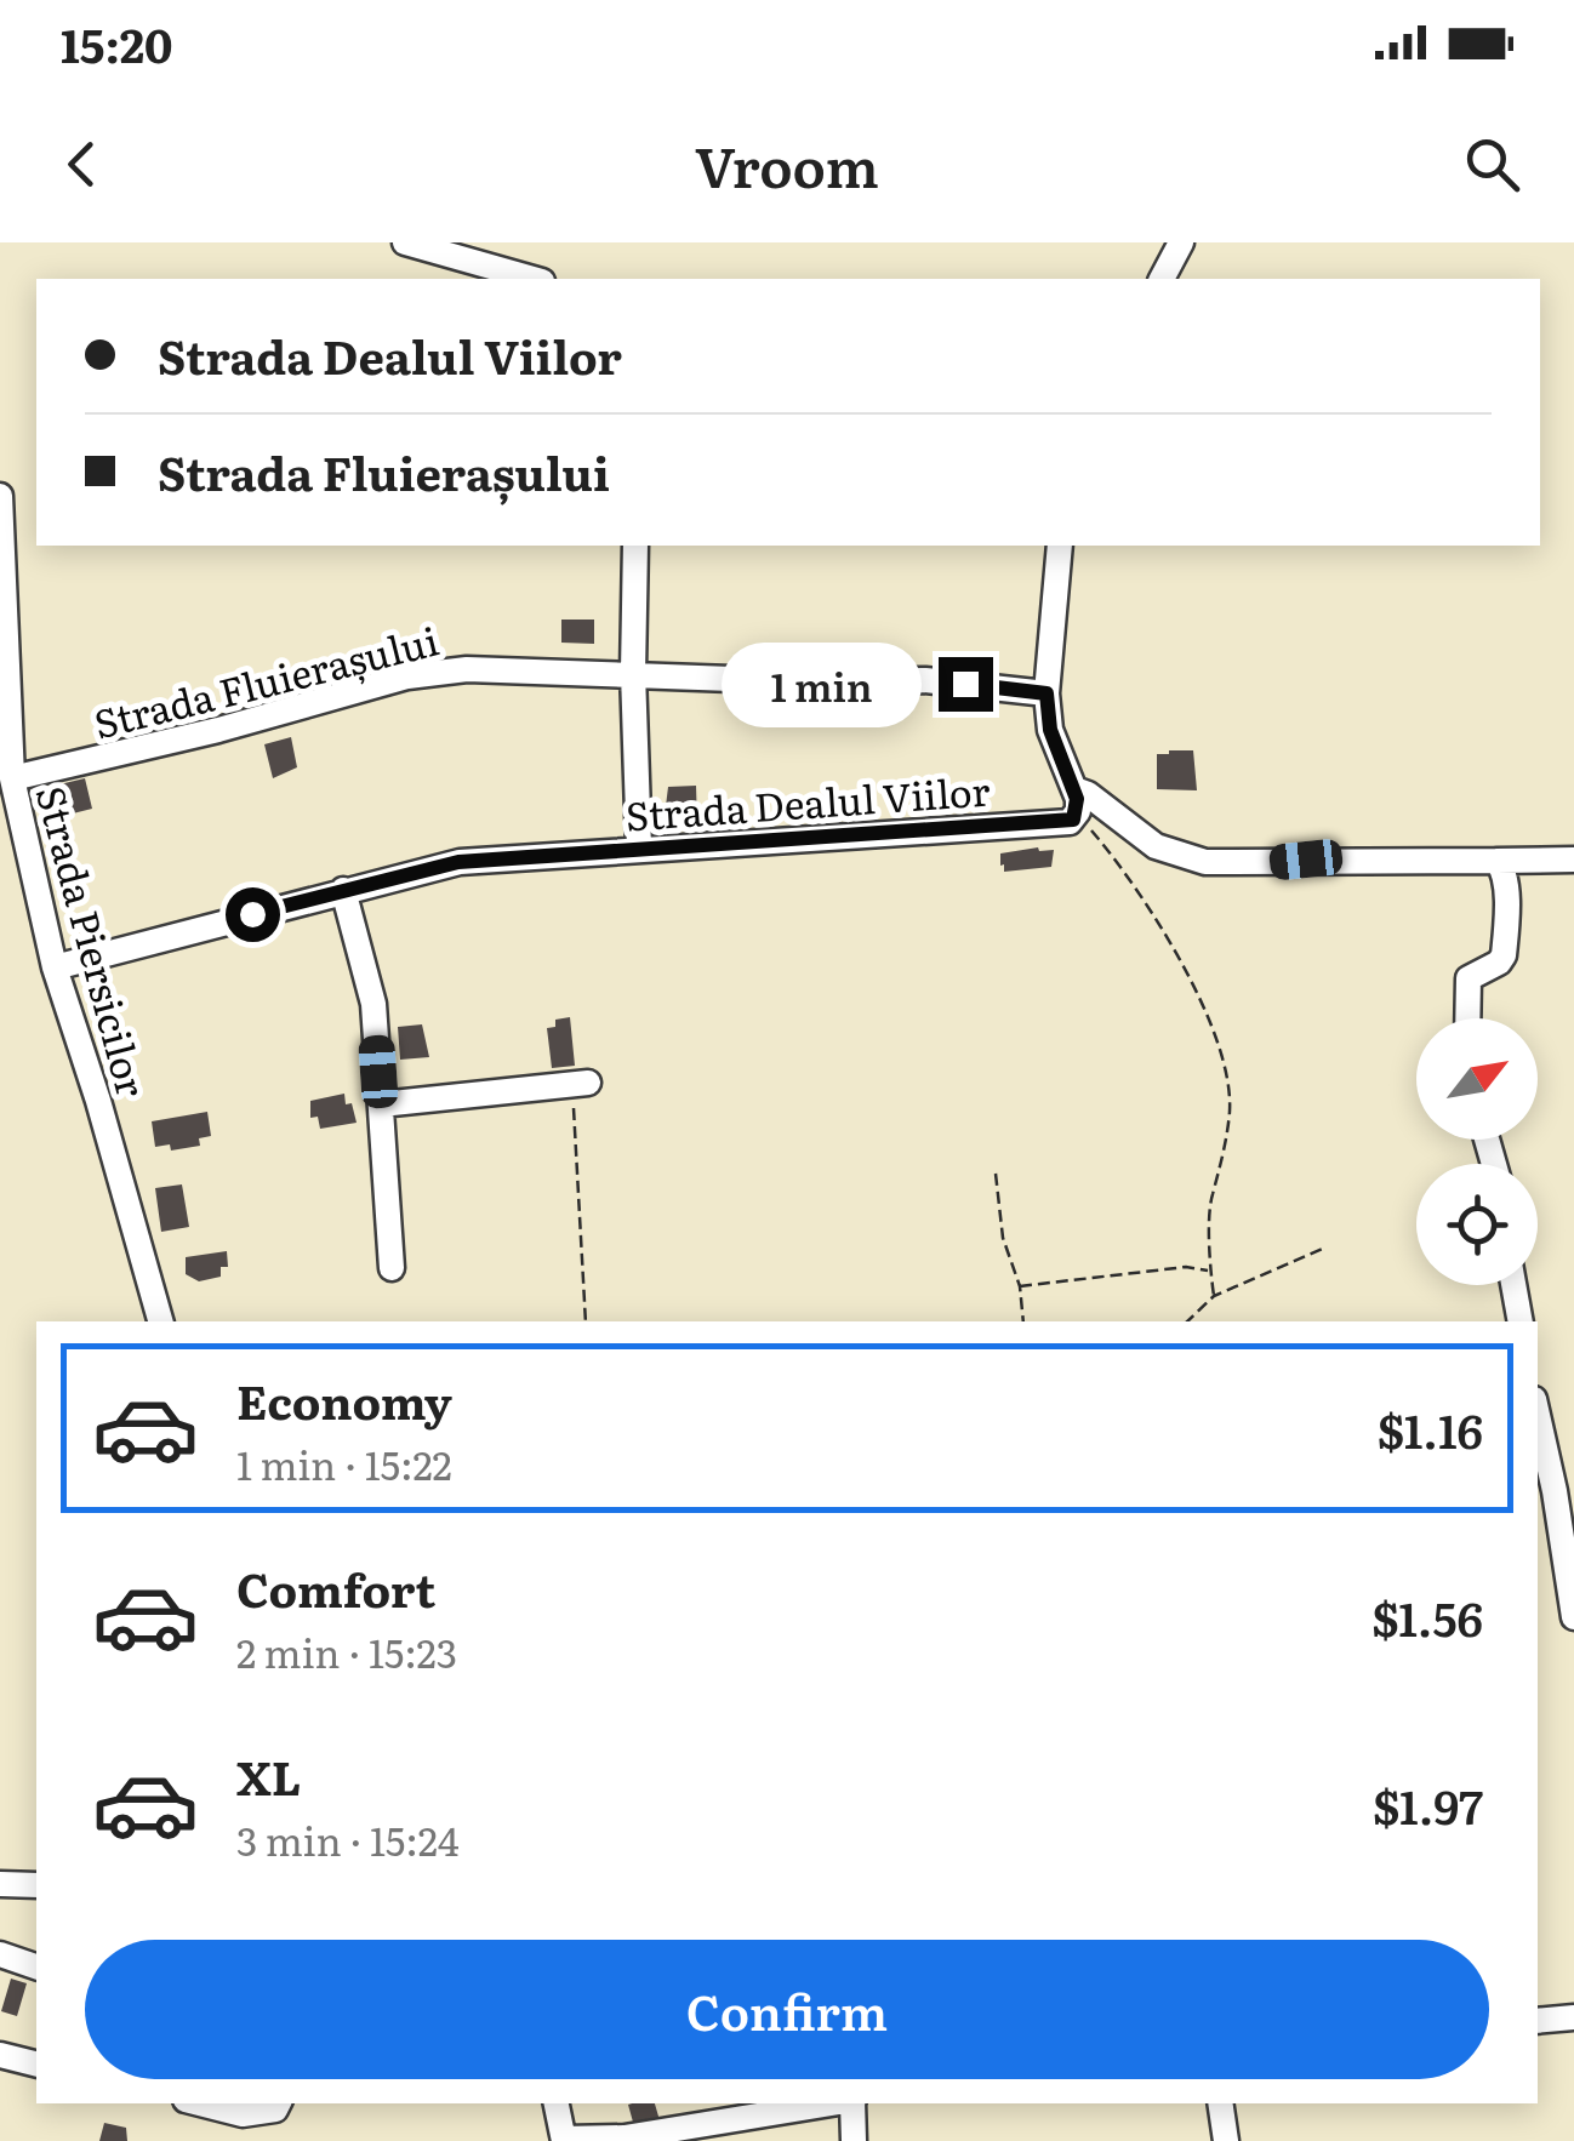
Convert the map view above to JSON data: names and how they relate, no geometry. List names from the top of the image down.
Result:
{
  "streets": {
    "street": ["Strada Fluierașului", "Strada Dealul Viilor", "Strada Piersicilor"]
  },
  "crossings": [
    ["Strada Fluierașului", "Strada Piersicilor"],
    ["Strada Dealul Viilor", "Strada Piersicilor"]
  ],
  "north": "top right",
  "page": {
    "status": "15:20",
    "header": "Vroom",
    "banner": ["Strada Dealul Viilor", "Strada Fluierașului"],
    "bubble": "1 min",
    "list": [
      {
        "name": "Economy",
        "note": "1 min · 15:22",
        "value": "$1.16"
      },
      {
        "name": "Comfort",
        "note": "2 min · 15:23",
        "value": "$1.56"
      },
      {
        "name": "XL",
        "note": "3 min · 15:24",
        "value": "$1.97"
      }
    ],
    "buttons": "Confirm"
  }
}
